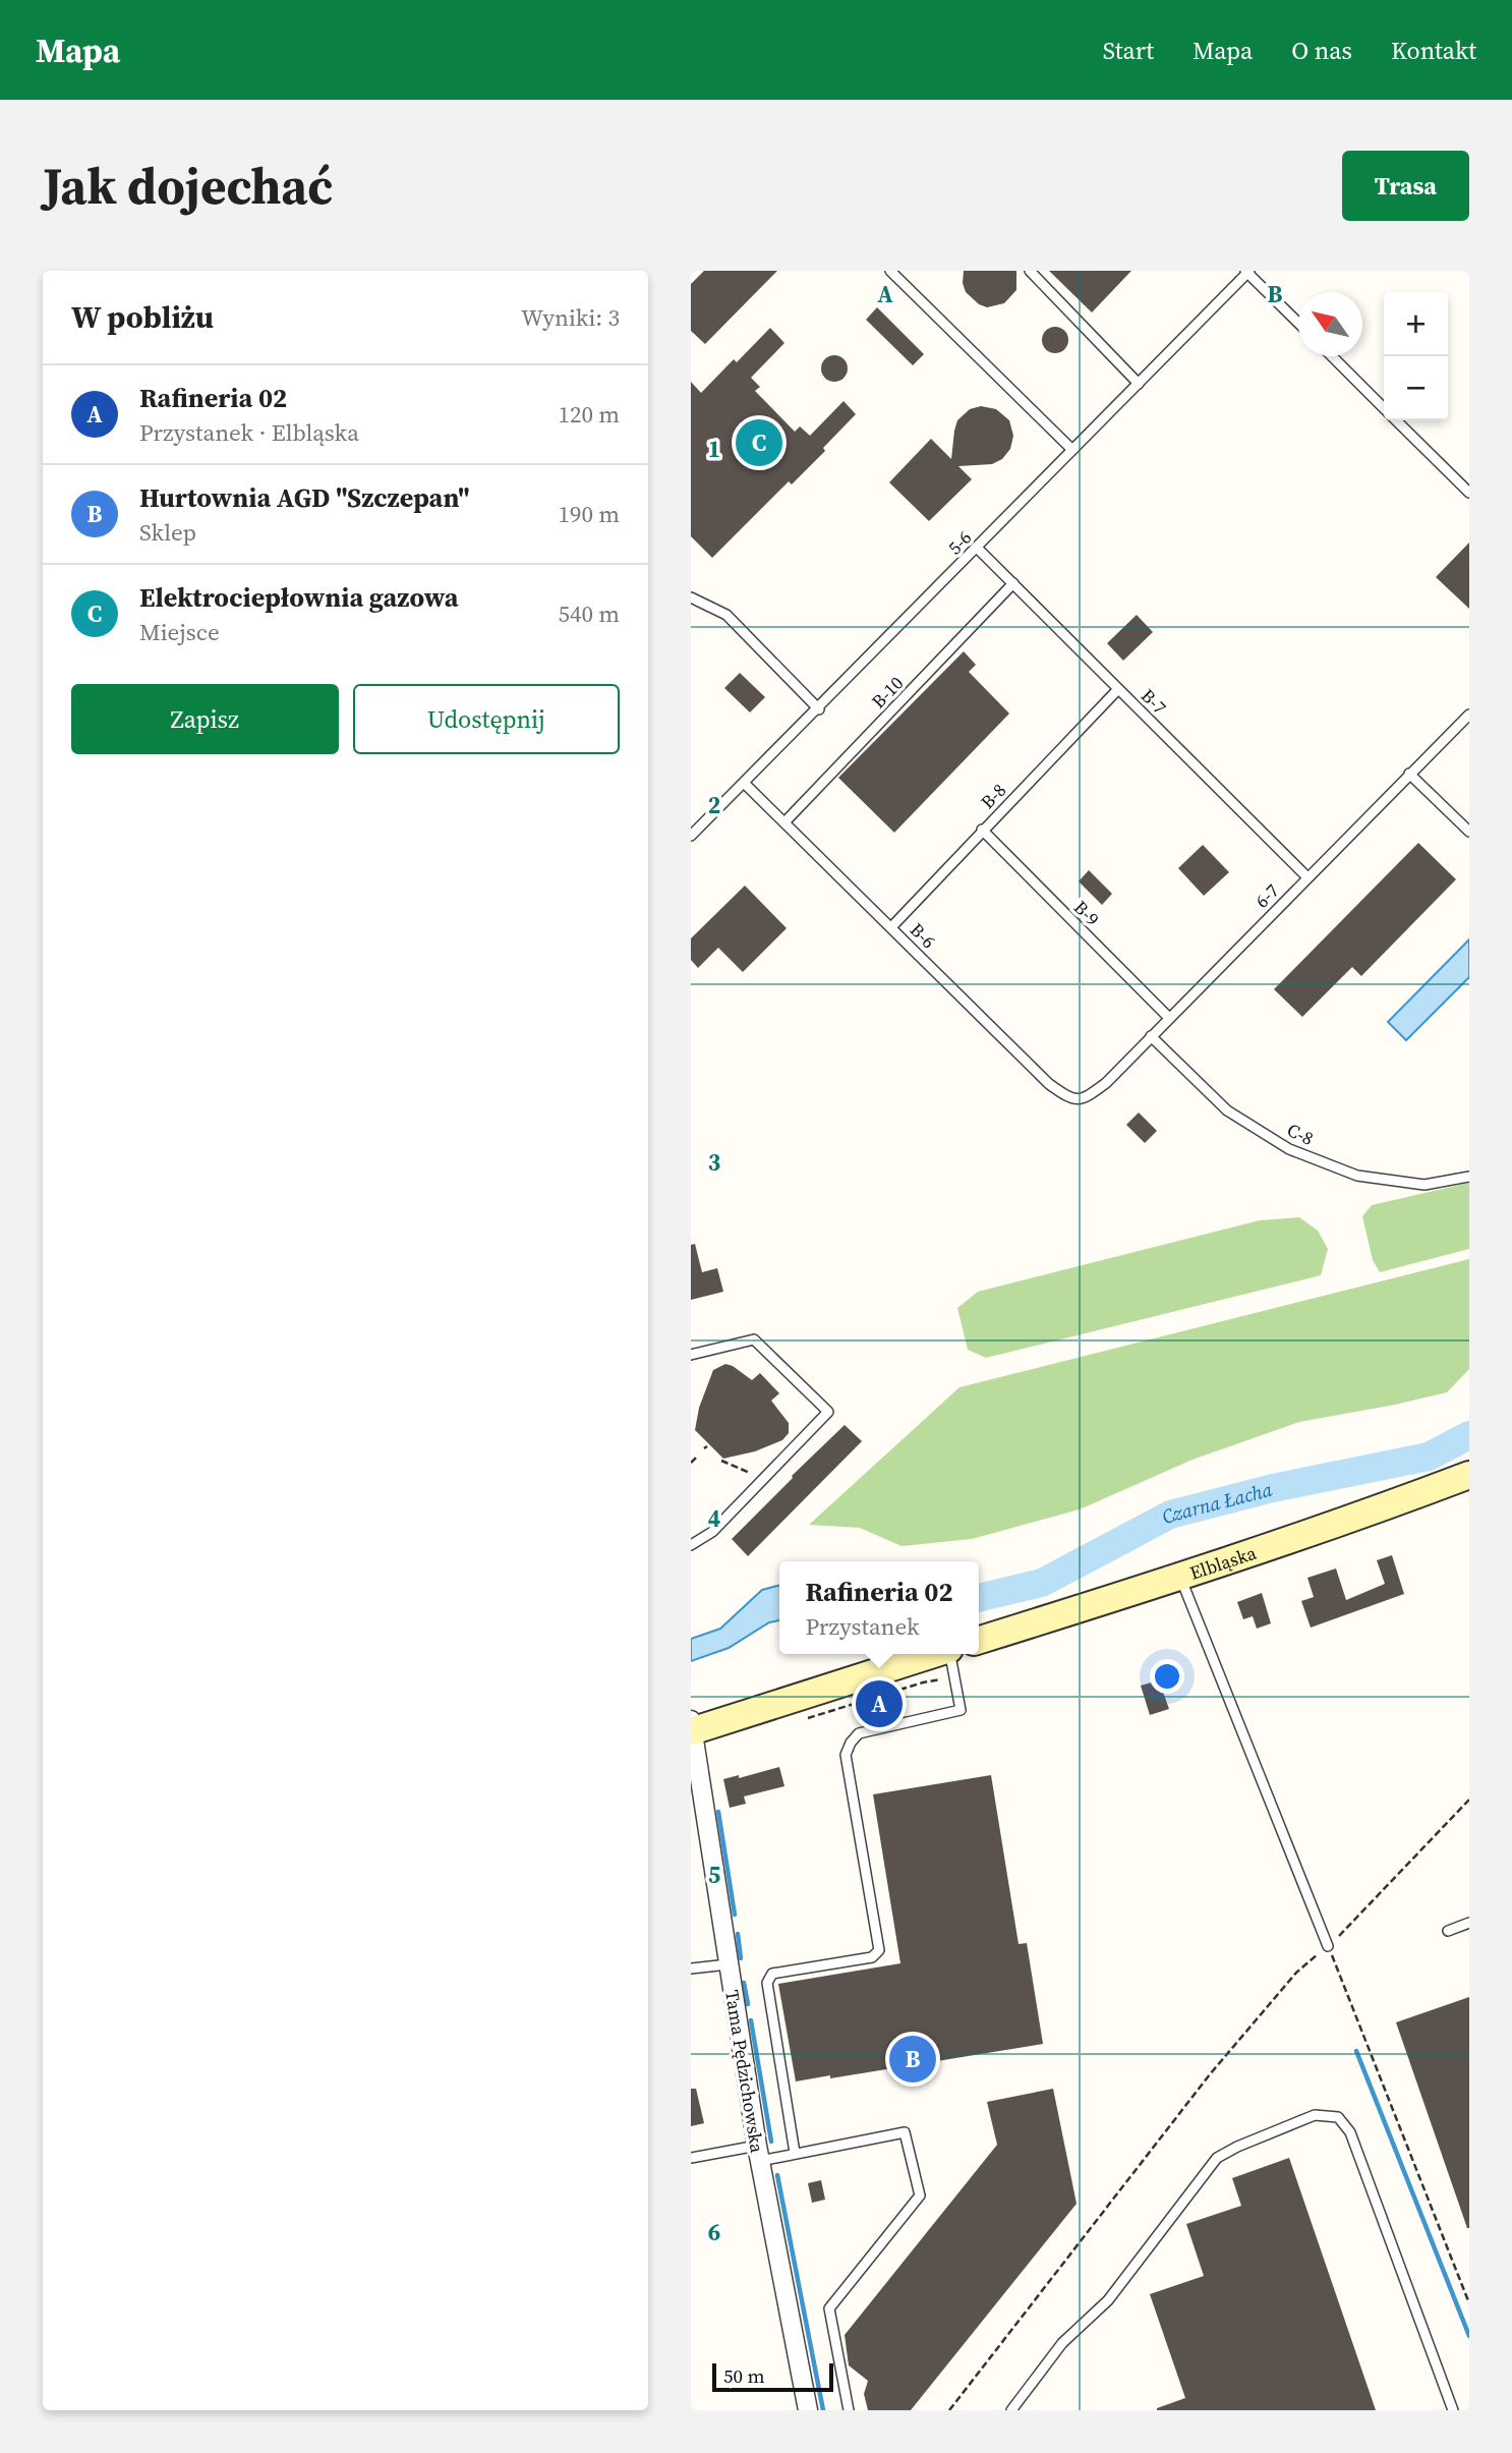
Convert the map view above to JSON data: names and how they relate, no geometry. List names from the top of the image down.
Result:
{
  "streets": {
    "main road": ["Elbląska"],
    "street": ["Tama Pędzichowska"],
    "lane": [
      "5-6",
      "B-10",
      "B-7",
      "B-8",
      "6-7",
      "B-9",
      "B-6",
      "C-8"
    ]
  },
  "crossings": [
    ["5-6", "B-7"],
    ["5-6", "B-6"],
    ["B-10", "B-7"],
    ["B-10", "B-6"],
    ["B-7", "B-8"],
    ["B-7", "6-7"],
    ["B-8", "B-9"],
    ["B-8", "B-6"],
    ["6-7", "B-9"],
    ["6-7", "B-6"],
    ["6-7", "C-8"]
  ],
  "water": ["Czarna Łacha"],
  "scale_bar": "50 m",
  "north": "top left",
  "page": {
    "header": "Mapa",
    "nav": [
      "Start",
      "Mapa",
      "O nas",
      "Kontakt"
    ],
    "buttons": [
      "Trasa",
      ["Zapisz", "Udostępnij"]
    ],
    "title": "Jak dojechać",
    "heading": ["W pobliżu", "Wyniki: 3"],
    "map_buttons": ["+", "−"],
    "list": [
      {
        "mark": "A",
        "name": "Rafineria 02",
        "note": "Przystanek · Elbląska",
        "value": "120 m"
      },
      {
        "mark": "B",
        "name": "Hurtownia AGD \"Szczepan\"",
        "note": "Sklep",
        "value": "190 m"
      },
      {
        "mark": "C",
        "name": "Elektrociepłownia gazowa",
        "note": "Miejsce",
        "value": "540 m"
      }
    ],
    "pins": ["C", "A", "B"],
    "popup": ["Rafineria 02", "Przystanek"],
    "scale": "50 m"
  },
  "grid": {
    "columns": ["A", "B"],
    "rows": [
      "1",
      "2",
      "3",
      "4",
      "5",
      "6"
    ]
  }
}
